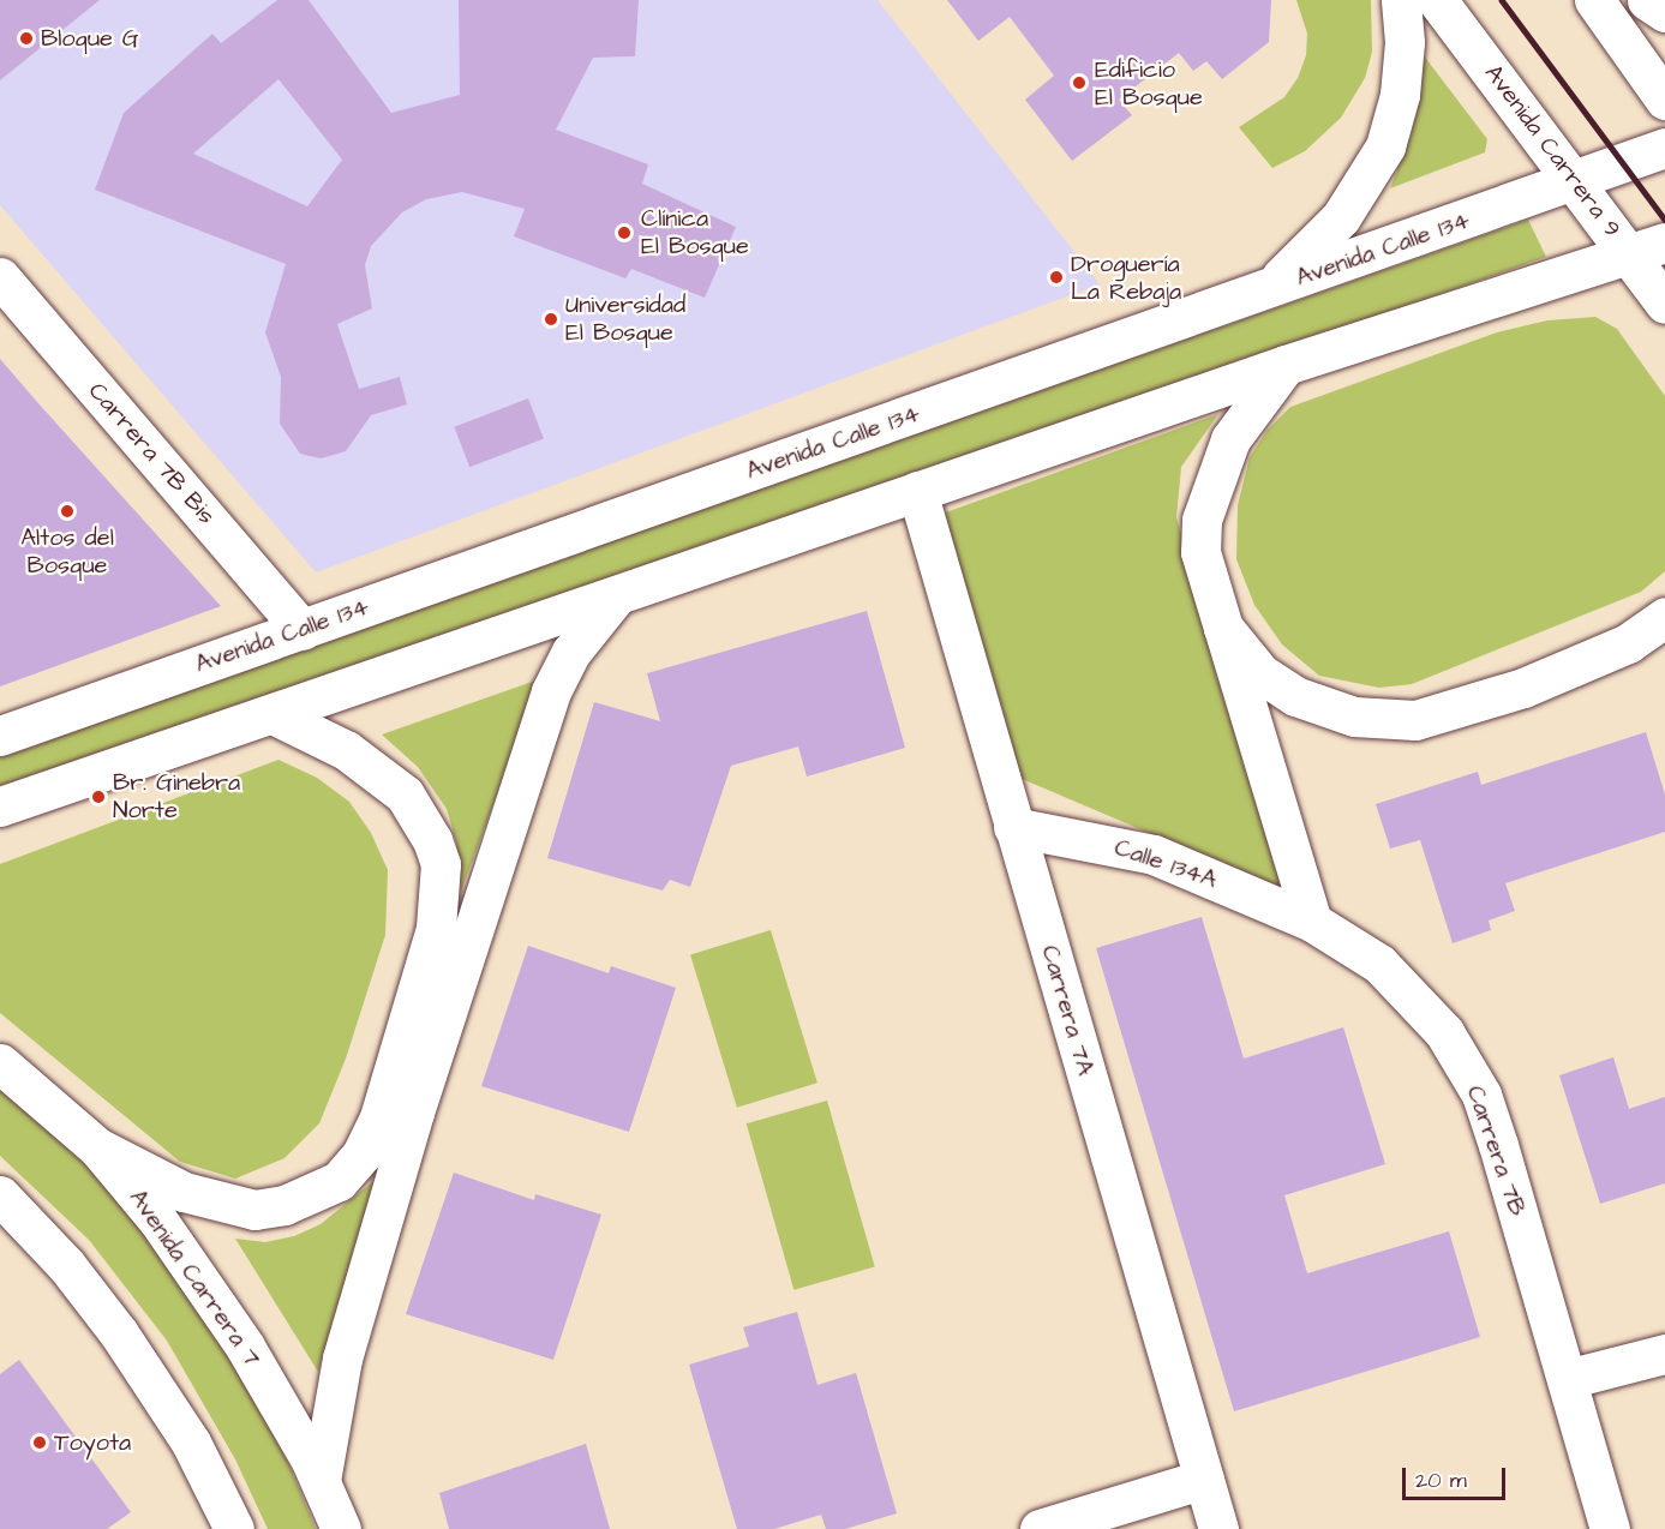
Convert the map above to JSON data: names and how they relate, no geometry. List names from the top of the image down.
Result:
{
  "streets": {
    "main road": [
      "Avenida Carrera 9",
      "Avenida Calle 134",
      "Carrera 7B Bis",
      "Calle 134A",
      "Carrera 7A",
      "Carrera 7B",
      "Avenida Carrera 7"
    ]
  },
  "crossings": [
    ["Avenida Carrera 9", "Avenida Calle 134"],
    ["Avenida Calle 134", "Carrera 7B Bis"],
    ["Calle 134A", "Carrera 7A"],
    ["Calle 134A", "Carrera 7B"]
  ],
  "places": [
    "Bloque G",
    "Edificio El Bosque",
    "Clínica El Bosque",
    "Droguería La Rebaja",
    "Universidad El Bosque",
    "Altos del Bosque",
    "Br. Ginebra Norte",
    "Toyota"
  ],
  "scale_bar": "20 m"
}
